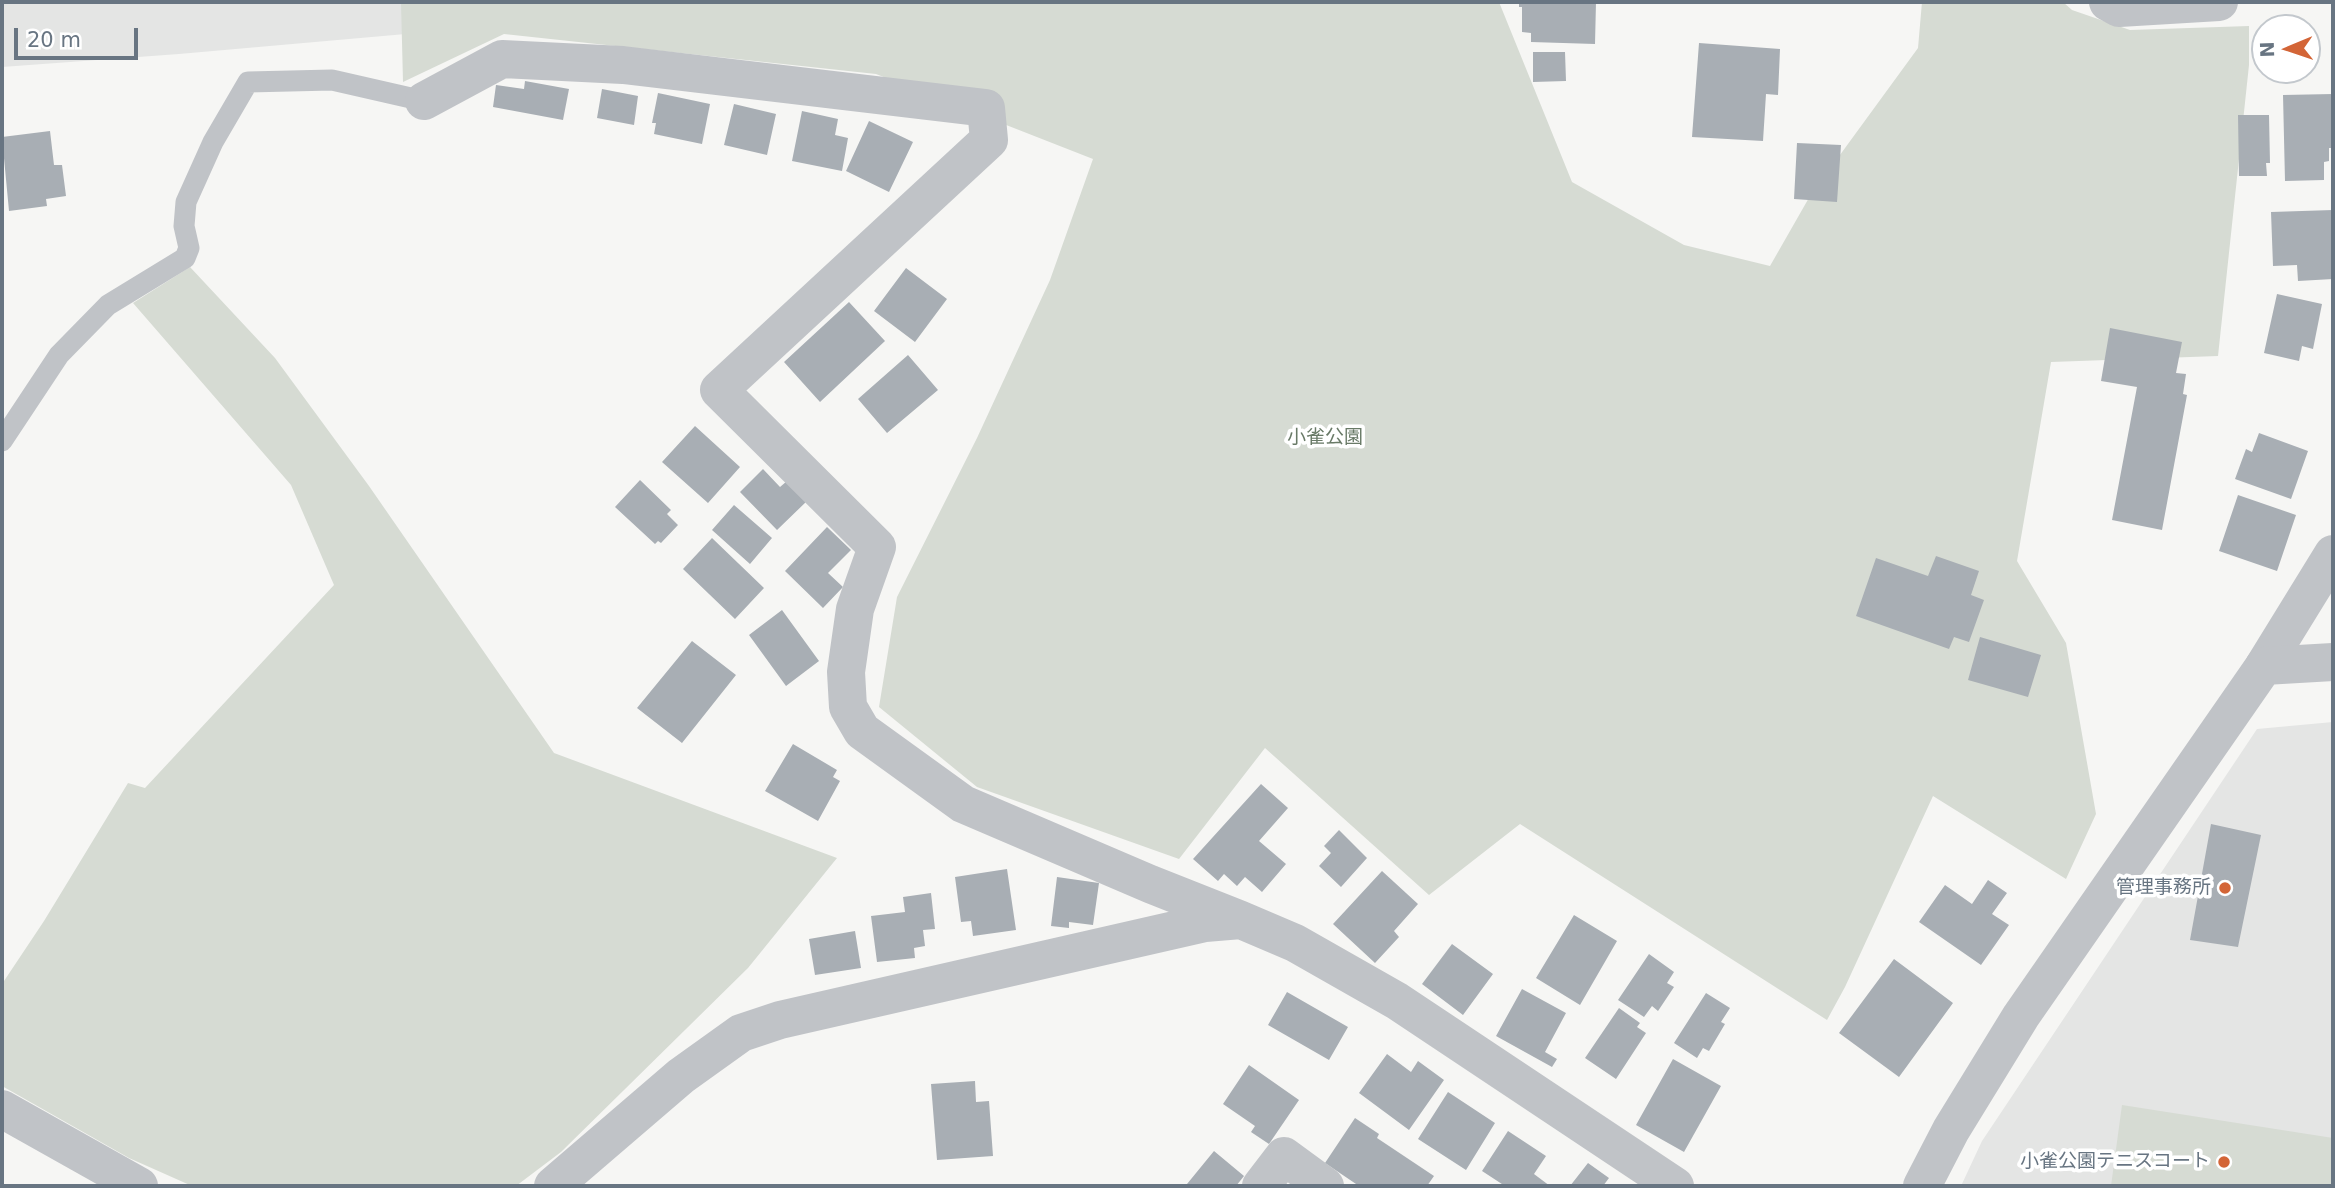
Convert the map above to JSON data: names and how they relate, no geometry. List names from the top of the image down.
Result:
{
  "parks": ["小雀公園"],
  "places": ["管理事務所", "小雀公園テニスコート"],
  "scale_bar": "20 m",
  "north": "left"
}
